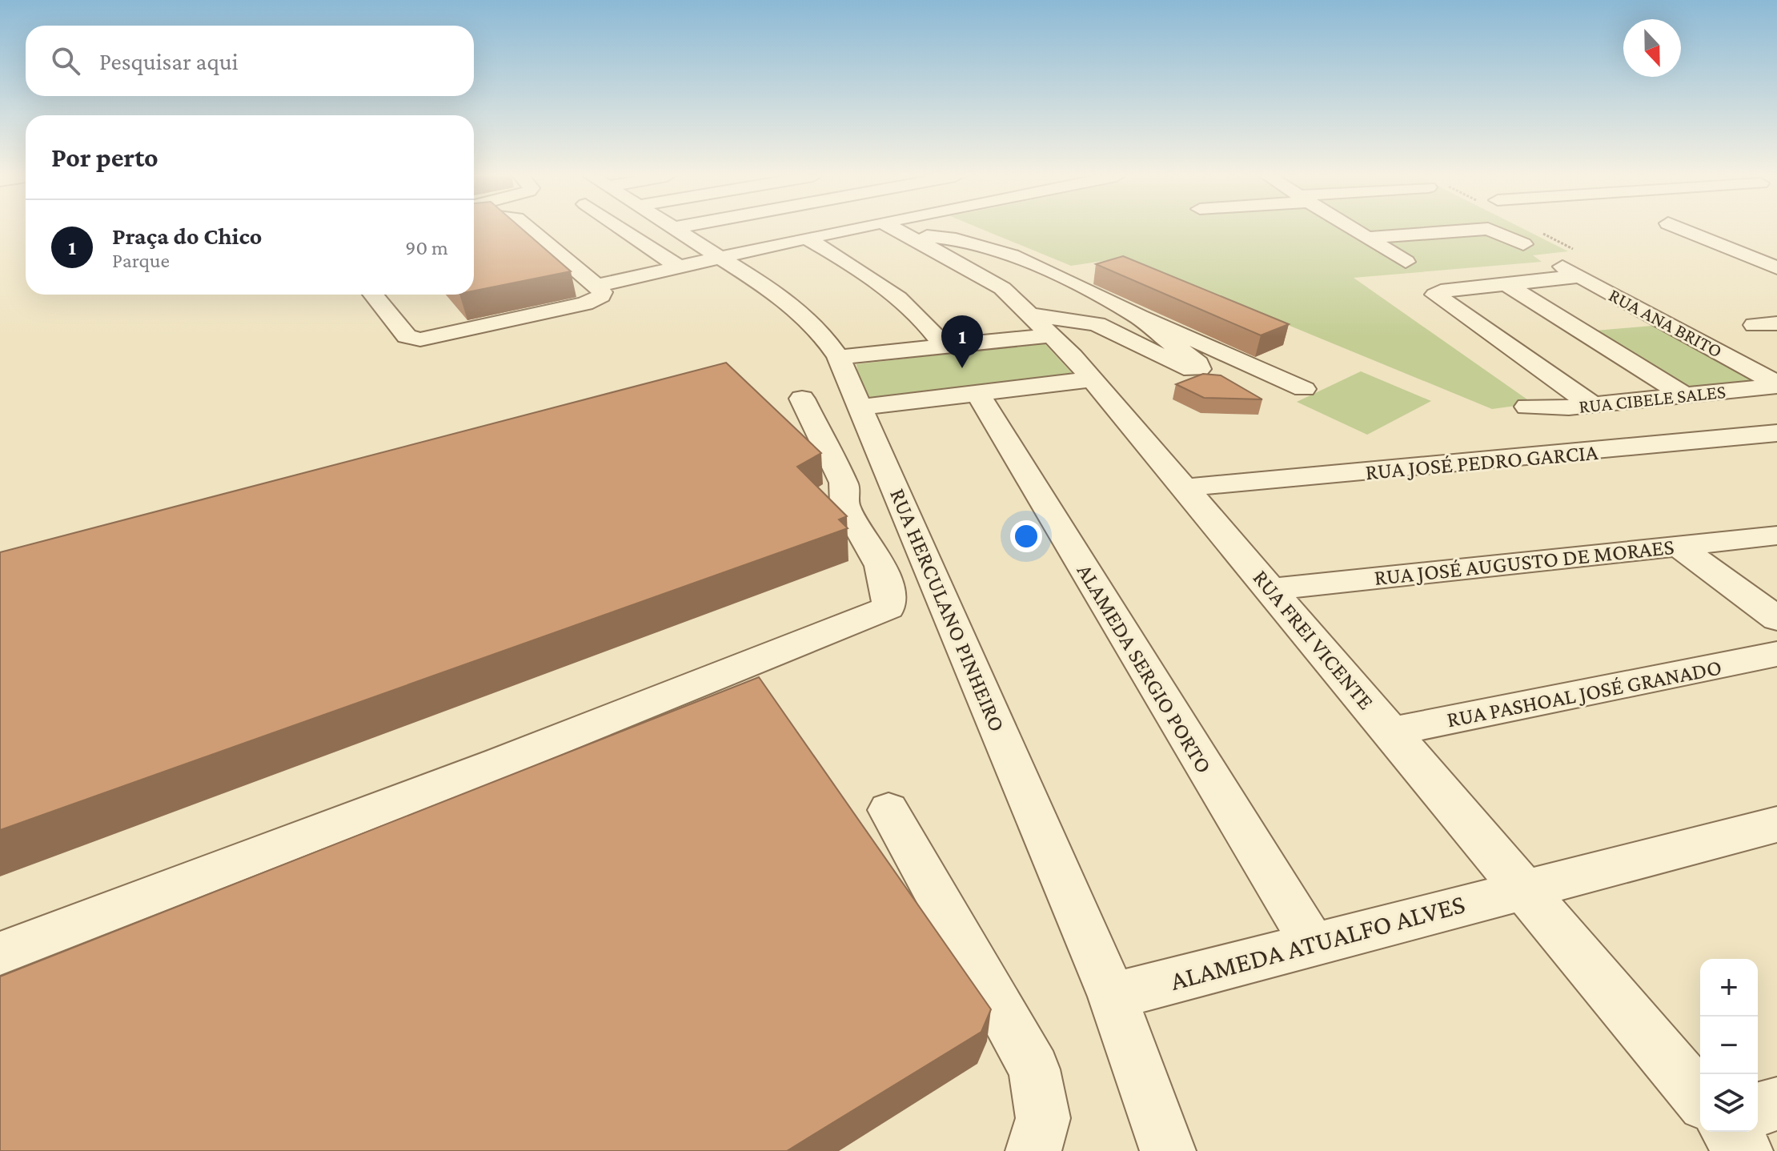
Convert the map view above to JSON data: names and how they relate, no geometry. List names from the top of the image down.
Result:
{
  "streets": {
    "street": [
      "RUA ANA BRITO",
      "RUA CIBELE SALES",
      "RUA JOSÉ PEDRO GARCIA",
      "RUA JOSÉ AUGUSTO DE MORAES",
      "RUA HERCULANO PINHEIRO",
      "RUA FREI VICENTE",
      "ALAMEDA SERGIO PORTO",
      "RUA PASHOAL JOSÉ GRANADO",
      "ALAMEDA ATUALFO ALVES"
    ]
  },
  "crossings": [
    ["RUA ANA BRITO", "RUA CIBELE SALES"],
    ["RUA CIBELE SALES", "RUA JOSÉ PEDRO GARCIA"],
    ["RUA JOSÉ PEDRO GARCIA", "RUA FREI VICENTE"],
    ["RUA JOSÉ AUGUSTO DE MORAES", "RUA FREI VICENTE"],
    ["RUA HERCULANO PINHEIRO", "ALAMEDA ATUALFO ALVES"],
    ["RUA FREI VICENTE", "RUA PASHOAL JOSÉ GRANADO"],
    ["RUA FREI VICENTE", "ALAMEDA ATUALFO ALVES"],
    ["ALAMEDA SERGIO PORTO", "ALAMEDA ATUALFO ALVES"]
  ],
  "north": "bottom",
  "page": {
    "search": "Pesquisar aqui",
    "heading": "Por perto",
    "list": [
      {
        "mark": "1",
        "name": "Praça do Chico",
        "note": "Parque",
        "value": "90 m"
      }
    ],
    "pins": "1",
    "map_buttons": ["+", "−"]
  }
}
